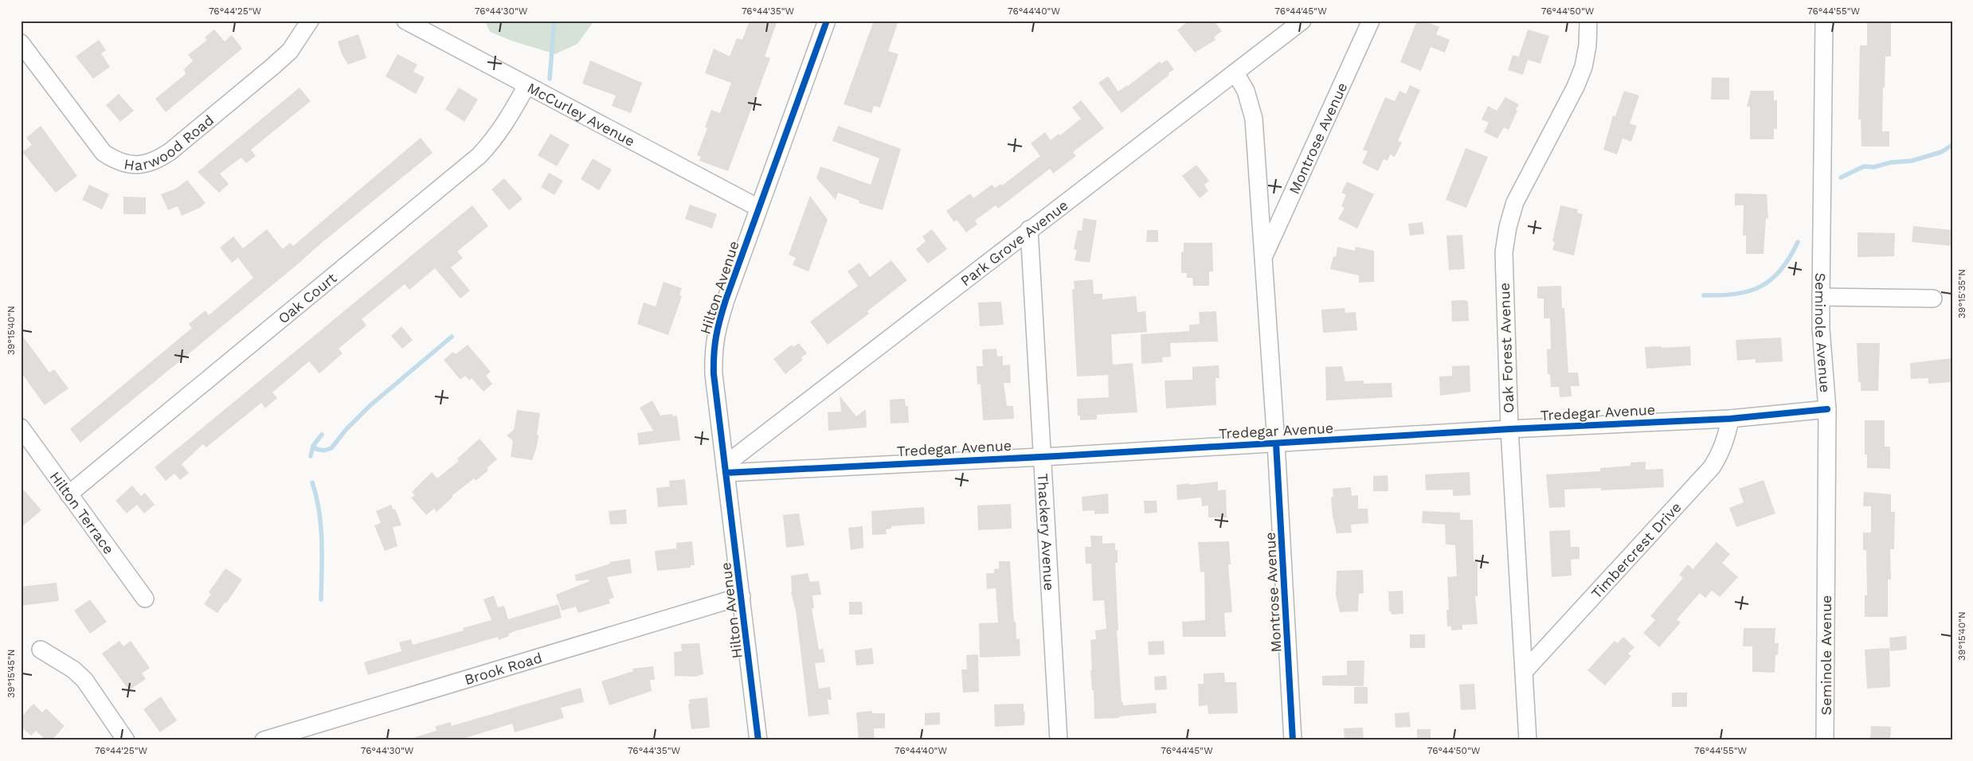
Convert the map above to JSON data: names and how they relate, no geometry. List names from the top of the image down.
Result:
{
  "streets": {
    "street": [
      "McCurley Avenue",
      "Harwood Road",
      "Montrose Avenue",
      "Park Grove Avenue",
      "Hilton Avenue",
      "Oak Court",
      "Seminole Avenue",
      "Oak Forest Avenue",
      "Tredegar Avenue",
      "Hilton Terrace",
      "Thackery Avenue",
      "Timbercrest Drive",
      "Brook Road"
    ]
  },
  "crossings": [
    ["McCurley Avenue", "Hilton Avenue"],
    ["McCurley Avenue", "Oak Court"],
    ["Montrose Avenue", "Park Grove Avenue"],
    ["Montrose Avenue", "Tredegar Avenue"],
    ["Park Grove Avenue", "Hilton Avenue"],
    ["Park Grove Avenue", "Tredegar Avenue"],
    ["Park Grove Avenue", "Thackery Avenue"],
    ["Hilton Avenue", "Tredegar Avenue"],
    ["Hilton Avenue", "Brook Road"],
    ["Oak Court", "Hilton Terrace"],
    ["Seminole Avenue", "Tredegar Avenue"],
    ["Oak Forest Avenue", "Tredegar Avenue"],
    ["Oak Forest Avenue", "Timbercrest Drive"],
    ["Tredegar Avenue", "Thackery Avenue"],
    ["Tredegar Avenue", "Timbercrest Drive"]
  ],
  "coordinates": [
    "76°44'25\"W",
    "76°44'30\"W",
    "76°44'35\"W",
    "76°44'40\"W",
    "76°44'45\"W",
    "76°44'50\"W",
    "76°44'55\"W",
    "39°15'35\"N",
    "39°15'40\"N",
    "39°15'45\"N"
  ]
}
